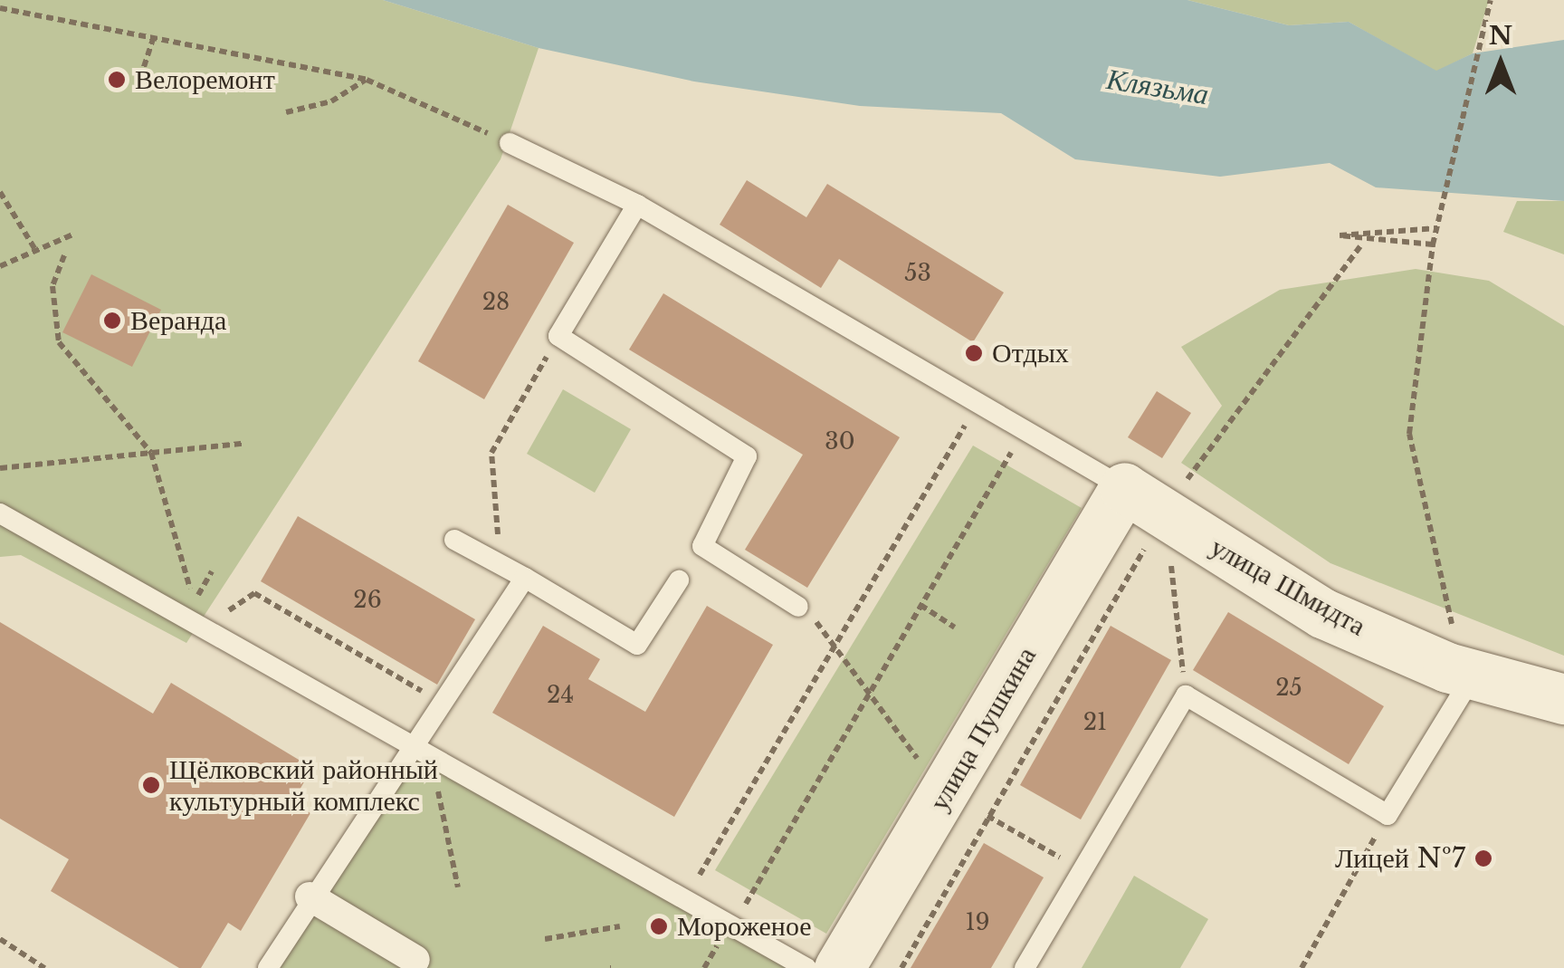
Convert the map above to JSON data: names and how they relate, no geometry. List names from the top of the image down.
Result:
{
  "streets": {
    "street": ["улица Шмидта", "улица Пушкина"]
  },
  "crossings": [
    ["улица Шмидта", "улица Пушкина"]
  ],
  "water": ["Клязьма"],
  "places": [
    "Велоремонт",
    "Веранда",
    "Отдых",
    "Щёлковский районный культурный комплекс",
    "Лицей №7",
    "Мороженое"
  ],
  "house_numbers": [
    "53",
    "28",
    "30",
    "26",
    "25",
    "24",
    "21",
    "19"
  ],
  "north": "top"
}
